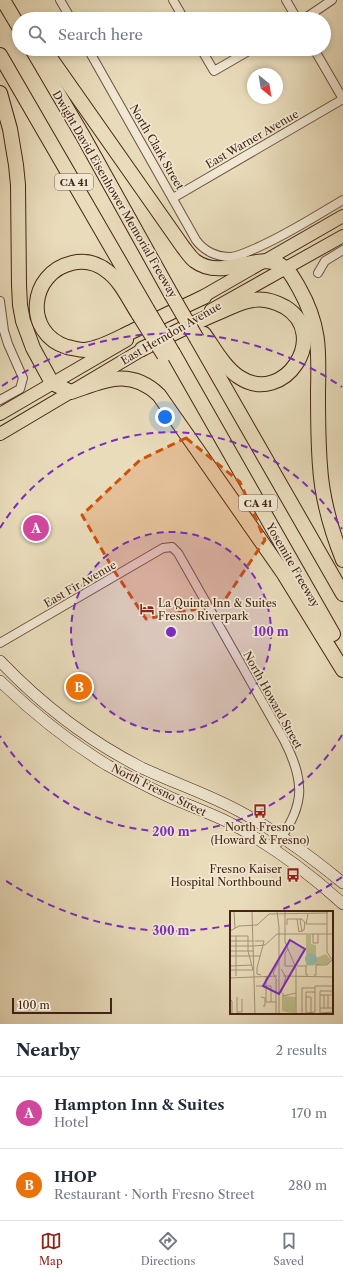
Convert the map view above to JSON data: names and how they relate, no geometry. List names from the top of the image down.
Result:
{
  "streets": {
    "highway": ["CA 41", "Dwight David Eisenhower Memorial Freeway", "Yosemite Freeway"],
    "main road": ["East Herndon Avenue", "North Fresno Street"],
    "street": [
      "East Warner Avenue",
      "North Clark Street",
      "East Fir Avenue",
      "North Howard Street"
    ]
  },
  "crossings": [
    ["East Warner Avenue", "North Clark Street"],
    ["CA 41", "Dwight David Eisenhower Memorial Freeway"],
    ["CA 41", "Yosemite Freeway"],
    ["East Fir Avenue", "North Howard Street"],
    ["North Howard Street", "North Fresno Street"]
  ],
  "places": {
    "hotel": ["La Quinta Inn & Suites Fresno Riverpark"],
    "bus stop": ["North Fresno (Howard & Fresno)", "Fresno Kaiser Hospital Northbound"]
  },
  "scale_bar": "100 m",
  "north": "bottom right",
  "page": {
    "search": "Search here",
    "pins": ["A", "B"],
    "scale": "100 m",
    "heading": ["Nearby", "2 results"],
    "list": [
      {
        "mark": "A",
        "name": "Hampton Inn & Suites",
        "note": "Hotel",
        "value": "170 m"
      },
      {
        "mark": "B",
        "name": "IHOP",
        "note": "Restaurant · North Fresno Street",
        "value": "280 m"
      }
    ],
    "nav": ["Map", "Directions", "Saved"]
  },
  "rings": ["100 m", "200 m", "300 m"]
}
